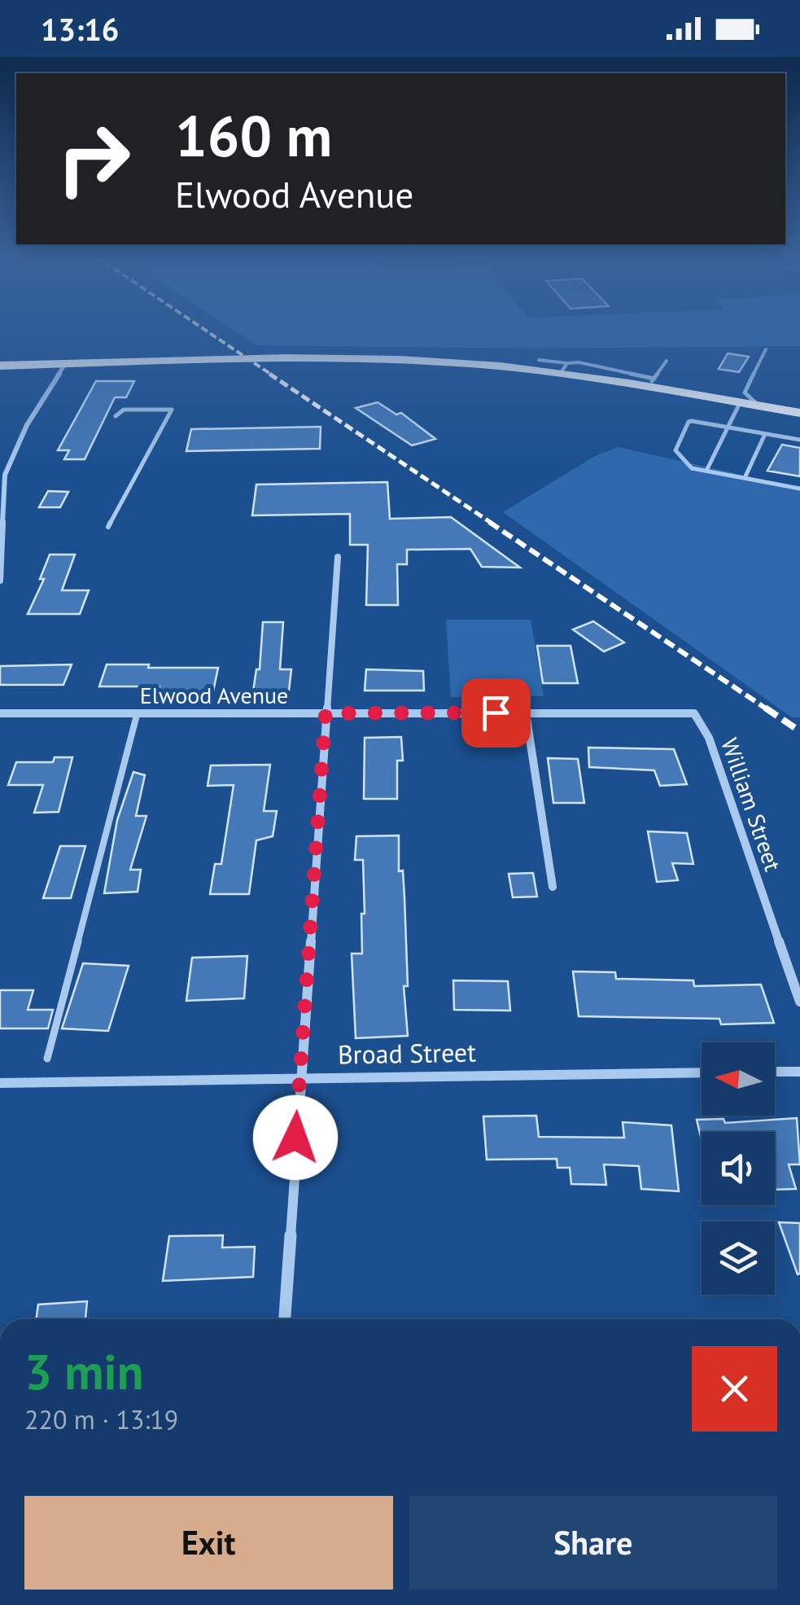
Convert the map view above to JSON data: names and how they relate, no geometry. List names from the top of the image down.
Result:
{
  "streets": {
    "street": ["Elwood Avenue", "William Street", "Broad Street"]
  },
  "crossings": [
    ["Elwood Avenue", "William Street"]
  ],
  "north": "left",
  "page": {
    "status": "13:16",
    "turn": ["160 m", "Elwood Avenue"],
    "heading": ["3 min", "220 m · 13:19"],
    "buttons": ["Exit", "Share"]
  }
}
